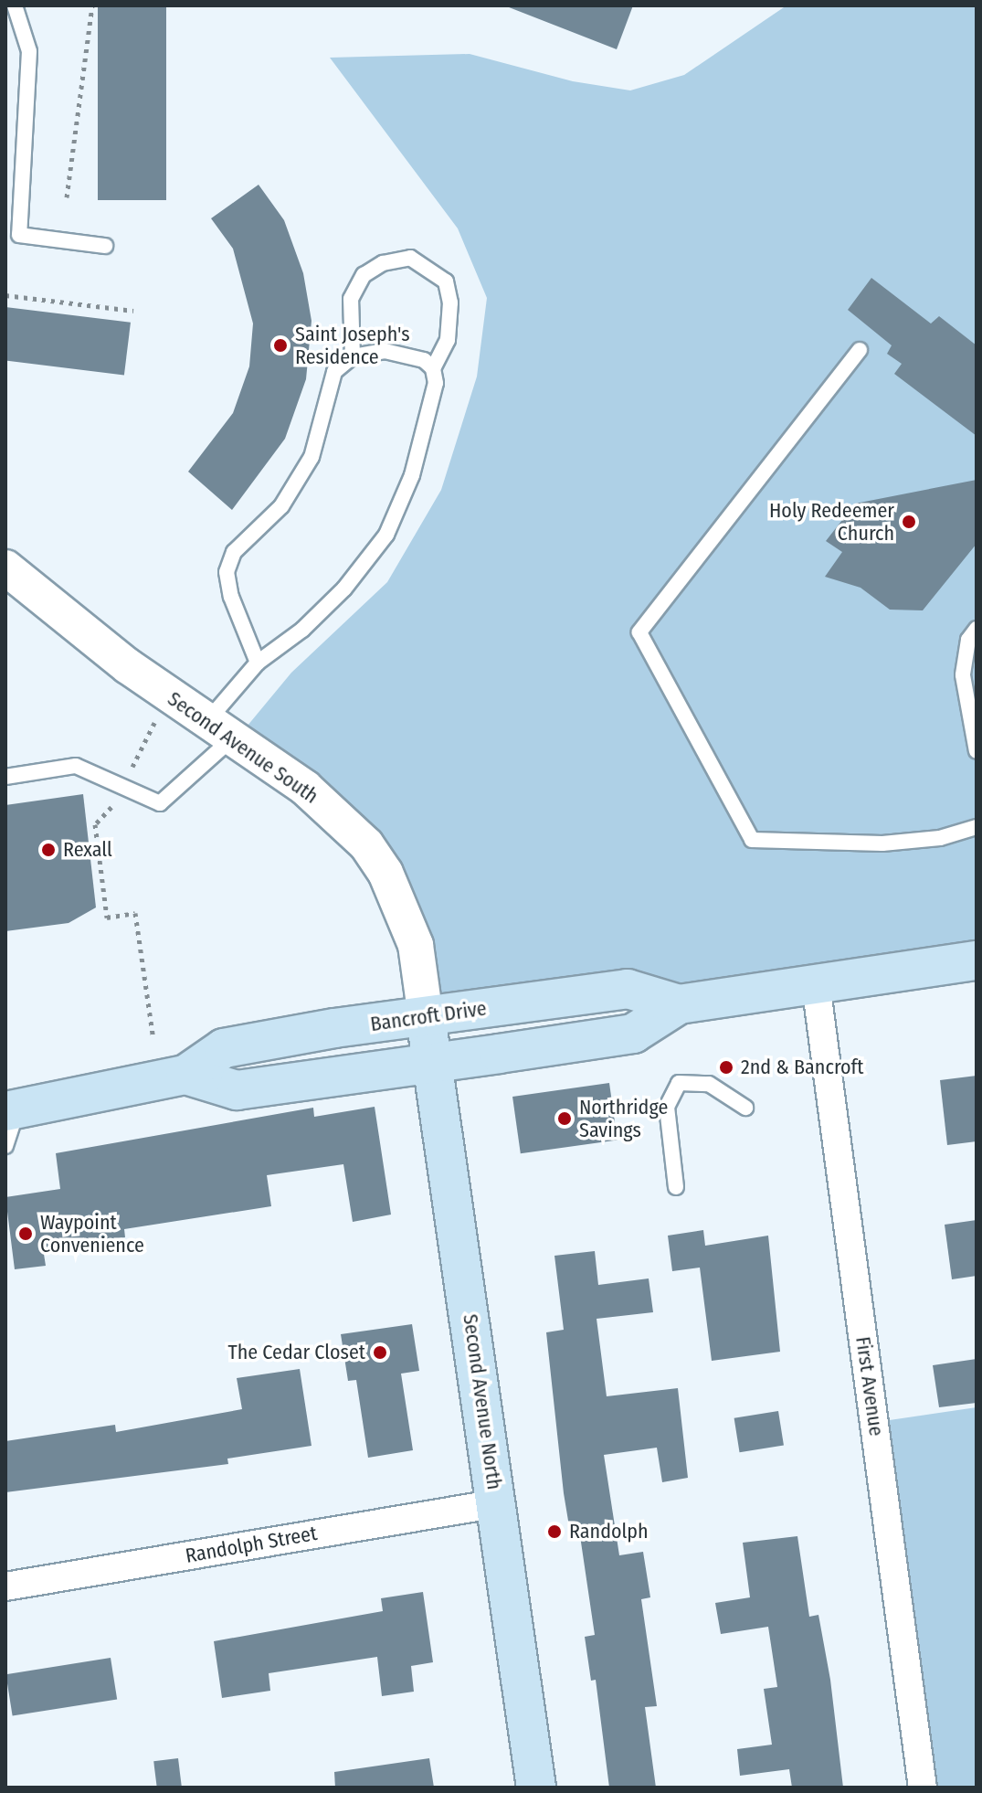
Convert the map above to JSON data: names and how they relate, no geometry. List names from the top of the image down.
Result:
{
  "streets": {
    "main road": ["Bancroft Drive", "Second Avenue North"],
    "street": ["Second Avenue South", "First Avenue", "Randolph Street"]
  },
  "crossings": [
    ["Second Avenue South", "Bancroft Drive"],
    ["Second Avenue South", "Second Avenue North"],
    ["Bancroft Drive", "First Avenue"],
    ["Bancroft Drive", "Second Avenue North"],
    ["Second Avenue North", "Randolph Street"]
  ],
  "places": [
    "Saint Joseph's Residence",
    "Holy Redeemer Church",
    "Rexall",
    "2nd & Bancroft",
    "Northridge Savings",
    "Waypoint Convenience",
    "The Cedar Closet",
    "Randolph"
  ]
}
